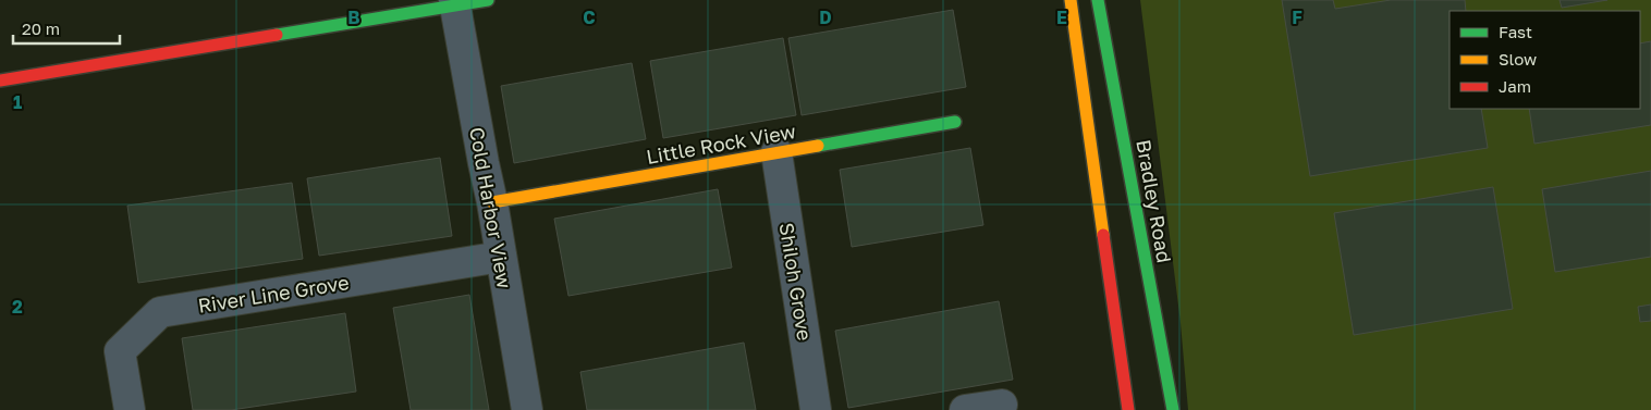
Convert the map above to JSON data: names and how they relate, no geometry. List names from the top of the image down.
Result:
{
  "streets": {
    "street": [
      "Little Rock View",
      "Bradley Road",
      "Cold Harbor View",
      "Shiloh Grove",
      "River Line Grove"
    ]
  },
  "crossings": [
    ["Little Rock View", "Cold Harbor View"],
    ["Little Rock View", "Shiloh Grove"],
    ["Cold Harbor View", "River Line Grove"]
  ],
  "legend": ["Fast", "Slow", "Jam"],
  "scale_bar": "20 m",
  "grid": {
    "columns": [
      "B",
      "C",
      "D",
      "E",
      "F"
    ],
    "rows": ["1", "2"]
  }
}
